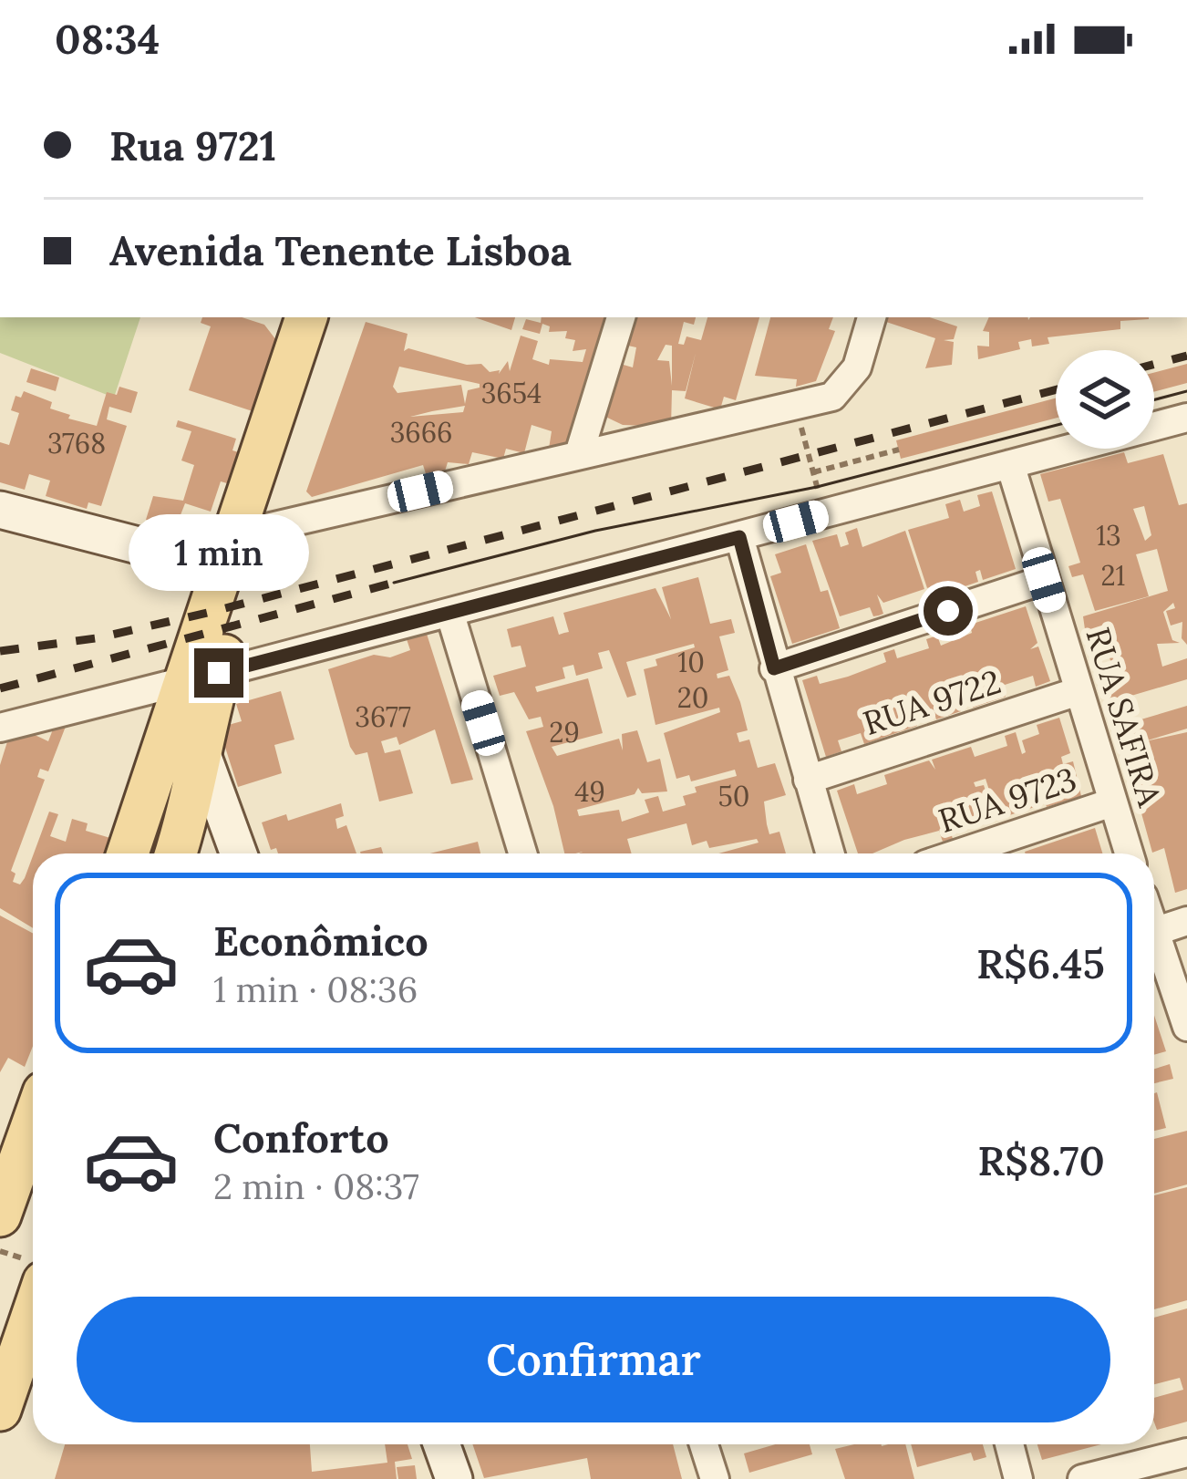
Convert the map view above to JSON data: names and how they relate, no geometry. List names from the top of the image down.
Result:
{
  "streets": {
    "street": ["RUA 9722", "RUA SAFIRA", "RUA 9723"]
  },
  "crossings": [
    ["RUA 9722", "RUA SAFIRA"],
    ["RUA SAFIRA", "RUA 9723"]
  ],
  "house_numbers": [
    "3654",
    "3666",
    "3768",
    "13",
    "21",
    "10",
    "20",
    "3677",
    "29",
    "49",
    "50"
  ],
  "page": {
    "status": "08:34",
    "banner": ["Rua 9721", "Avenida Tenente Lisboa"],
    "bubble": "1 min",
    "list": [
      {
        "name": "Econômico",
        "note": "1 min · 08:36",
        "value": "R$6.45"
      },
      {
        "name": "Conforto",
        "note": "2 min · 08:37",
        "value": "R$8.70"
      }
    ],
    "buttons": "Confirmar"
  }
}
